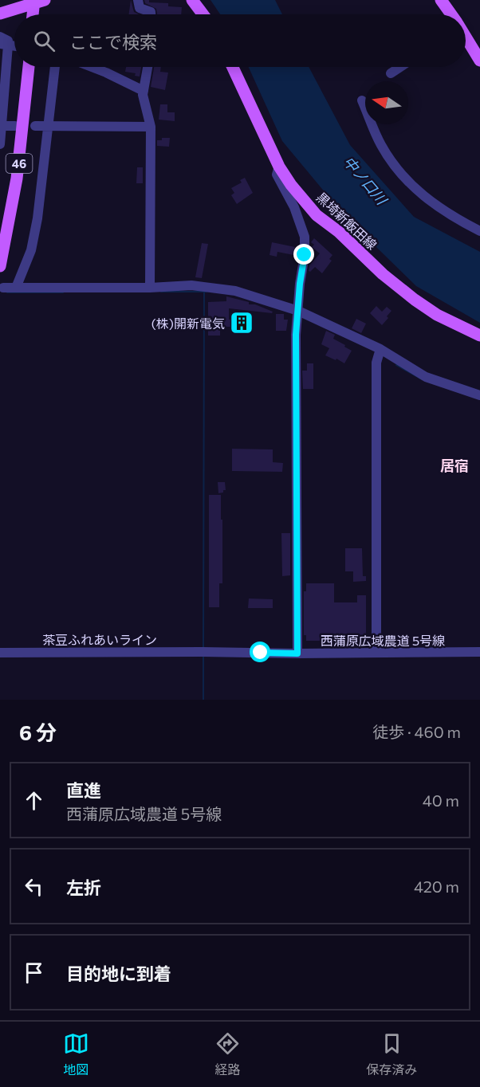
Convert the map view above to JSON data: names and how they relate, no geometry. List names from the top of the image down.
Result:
{
  "streets": {
    "main road": ["46", "黒埼新飯田線"],
    "street": ["茶豆ふれあいライン", "西蒲原広域農道 5号線"]
  },
  "crossings": [
    ["茶豆ふれあいライン", "西蒲原広域農道 5号線"]
  ],
  "districts": ["居宿"],
  "water": ["中ノ口川"],
  "places": {
    "building": ["(株)開新電気"]
  },
  "north": "left",
  "page": {
    "search": "ここで検索",
    "heading": ["6 分", "徒歩 · 460 m"],
    "list": [
      ["直進", "西蒲原広域農道 5号線", "40 m"],
      ["左折", "420 m"],
      "目的地に到着"
    ],
    "nav": ["地図", "経路", "保存済み"]
  }
}
